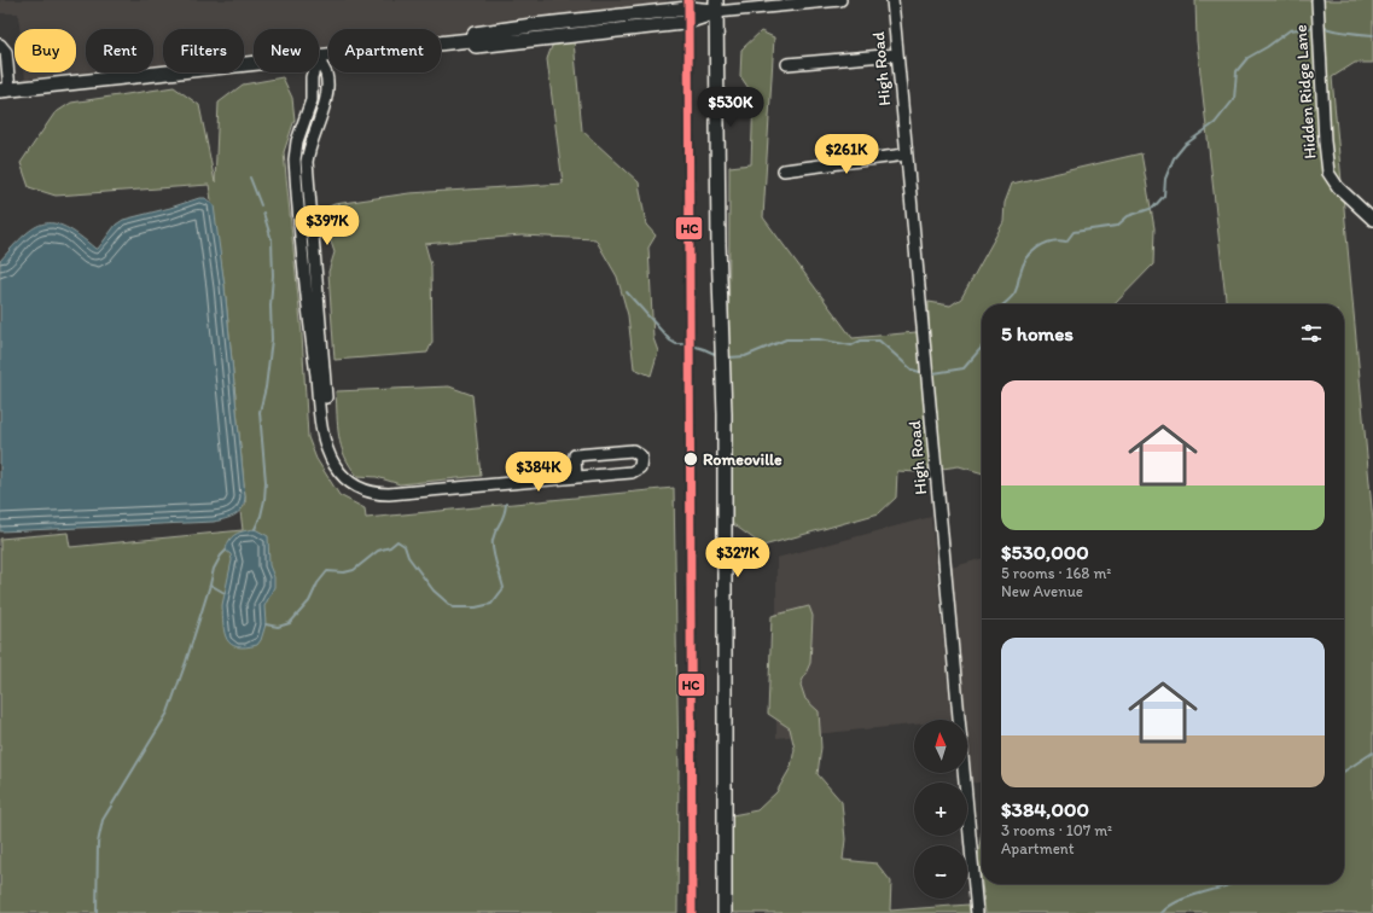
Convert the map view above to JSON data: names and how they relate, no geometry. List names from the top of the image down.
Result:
{
  "streets": {
    "street": ["High Road", "Hidden Ridge Lane"]
  },
  "places": ["Romeoville"],
  "lines": ["transit line HC"],
  "north": "top",
  "page": {
    "chip": [
      "Buy",
      "Rent",
      "Filters",
      "New",
      "Apartment"
    ],
    "price": [
      "$530K",
      "$261K",
      "$397K",
      "$384K",
      "$327K"
    ],
    "heading": "5 homes",
    "list": [
      {
        "name": "$530,000",
        "note": "5 rooms · 168 m² · New Avenue"
      },
      {
        "name": "$384,000",
        "note": "3 rooms · 107 m² · Apartment"
      }
    ],
    "map_buttons": ["+", "−"]
  }
}
